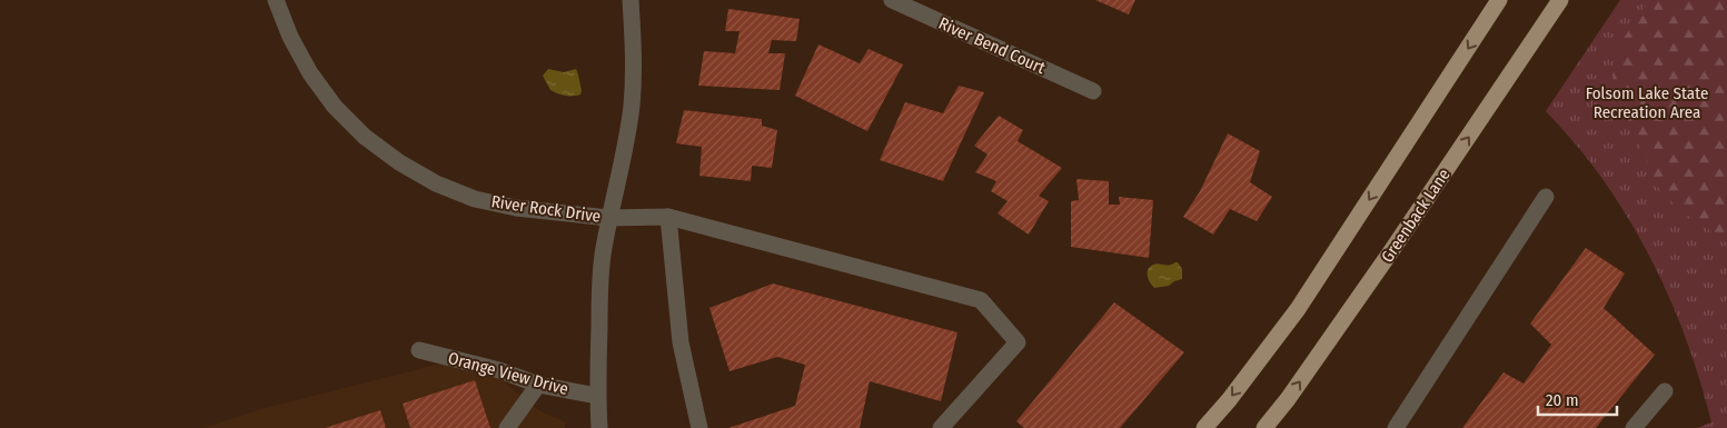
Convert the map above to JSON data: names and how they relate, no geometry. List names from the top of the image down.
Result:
{
  "streets": {
    "main road": ["Greenback Lane"],
    "street": ["River Bend Court", "River Rock Drive", "Orange View Drive"]
  },
  "crossings": [
    ["River Rock Drive", "Orange View Drive"]
  ],
  "parks": ["Folsom Lake State Recreation Area"],
  "scale_bar": "20 m"
}
